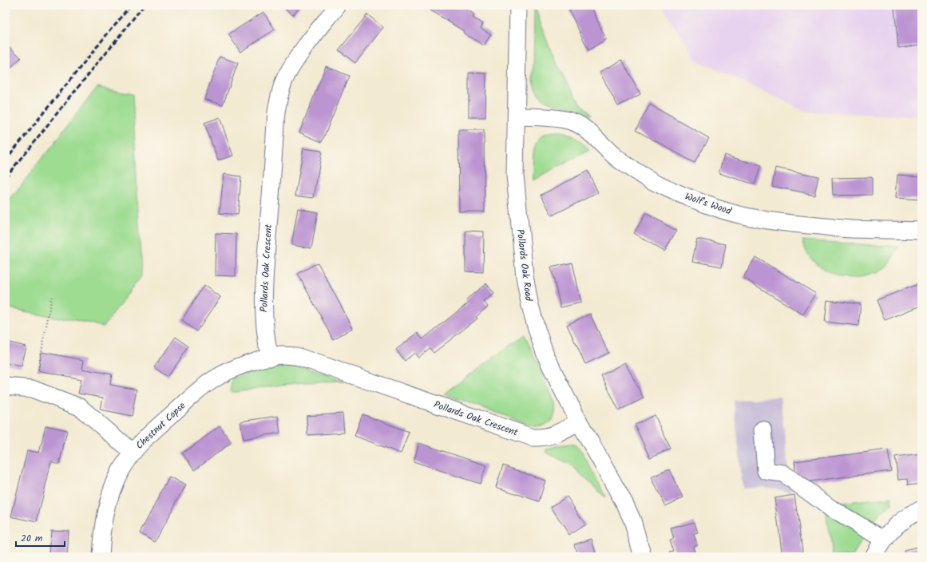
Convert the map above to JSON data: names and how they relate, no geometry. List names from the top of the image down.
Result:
{
  "streets": {
    "street": [
      "Wolf's Wood",
      "Pollards Oak Road",
      "Pollards Oak Crescent",
      "Chestnut Copse"
    ]
  },
  "crossings": [
    ["Wolf's Wood", "Pollards Oak Road"],
    ["Pollards Oak Road", "Pollards Oak Crescent"],
    ["Pollards Oak Crescent", "Chestnut Copse"]
  ],
  "scale_bar": "20 m"
}
